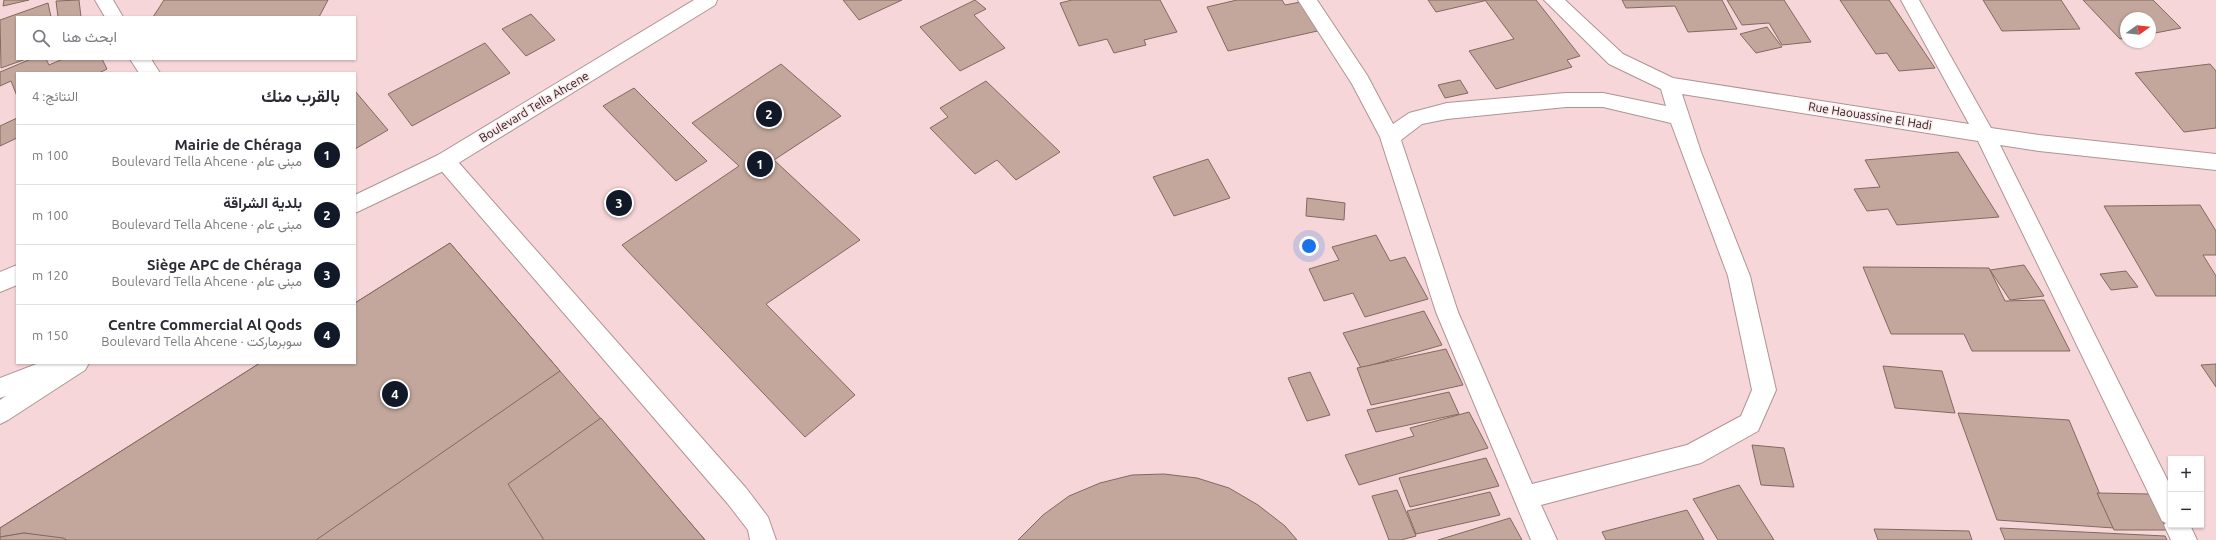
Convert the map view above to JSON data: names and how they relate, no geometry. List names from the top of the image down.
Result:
{
  "streets": {
    "street": ["Boulevard Tella Ahcene", "Rue Haouassine El Hadi"]
  },
  "north": "right",
  "page": {
    "search": "ابحث هنا",
    "heading": ["بالقرب منك", "النتائج: 4"],
    "pins": [
      "2",
      "1",
      "3",
      "4"
    ],
    "list": [
      {
        "mark": "1",
        "name": "Mairie de Chéraga",
        "note": "مبنى عام · Boulevard Tella Ahcene",
        "value": "100 m"
      },
      {
        "mark": "2",
        "name": "بلدية الشراقة",
        "note": "مبنى عام · Boulevard Tella Ahcene",
        "value": "100 m"
      },
      {
        "mark": "3",
        "name": "Siège APC de Chéraga",
        "note": "مبنى عام · Boulevard Tella Ahcene",
        "value": "120 m"
      },
      {
        "mark": "4",
        "name": "Centre Commercial Al Qods",
        "note": "سوبرماركت · Boulevard Tella Ahcene",
        "value": "150 m"
      }
    ],
    "map_buttons": ["+", "−"]
  }
}
